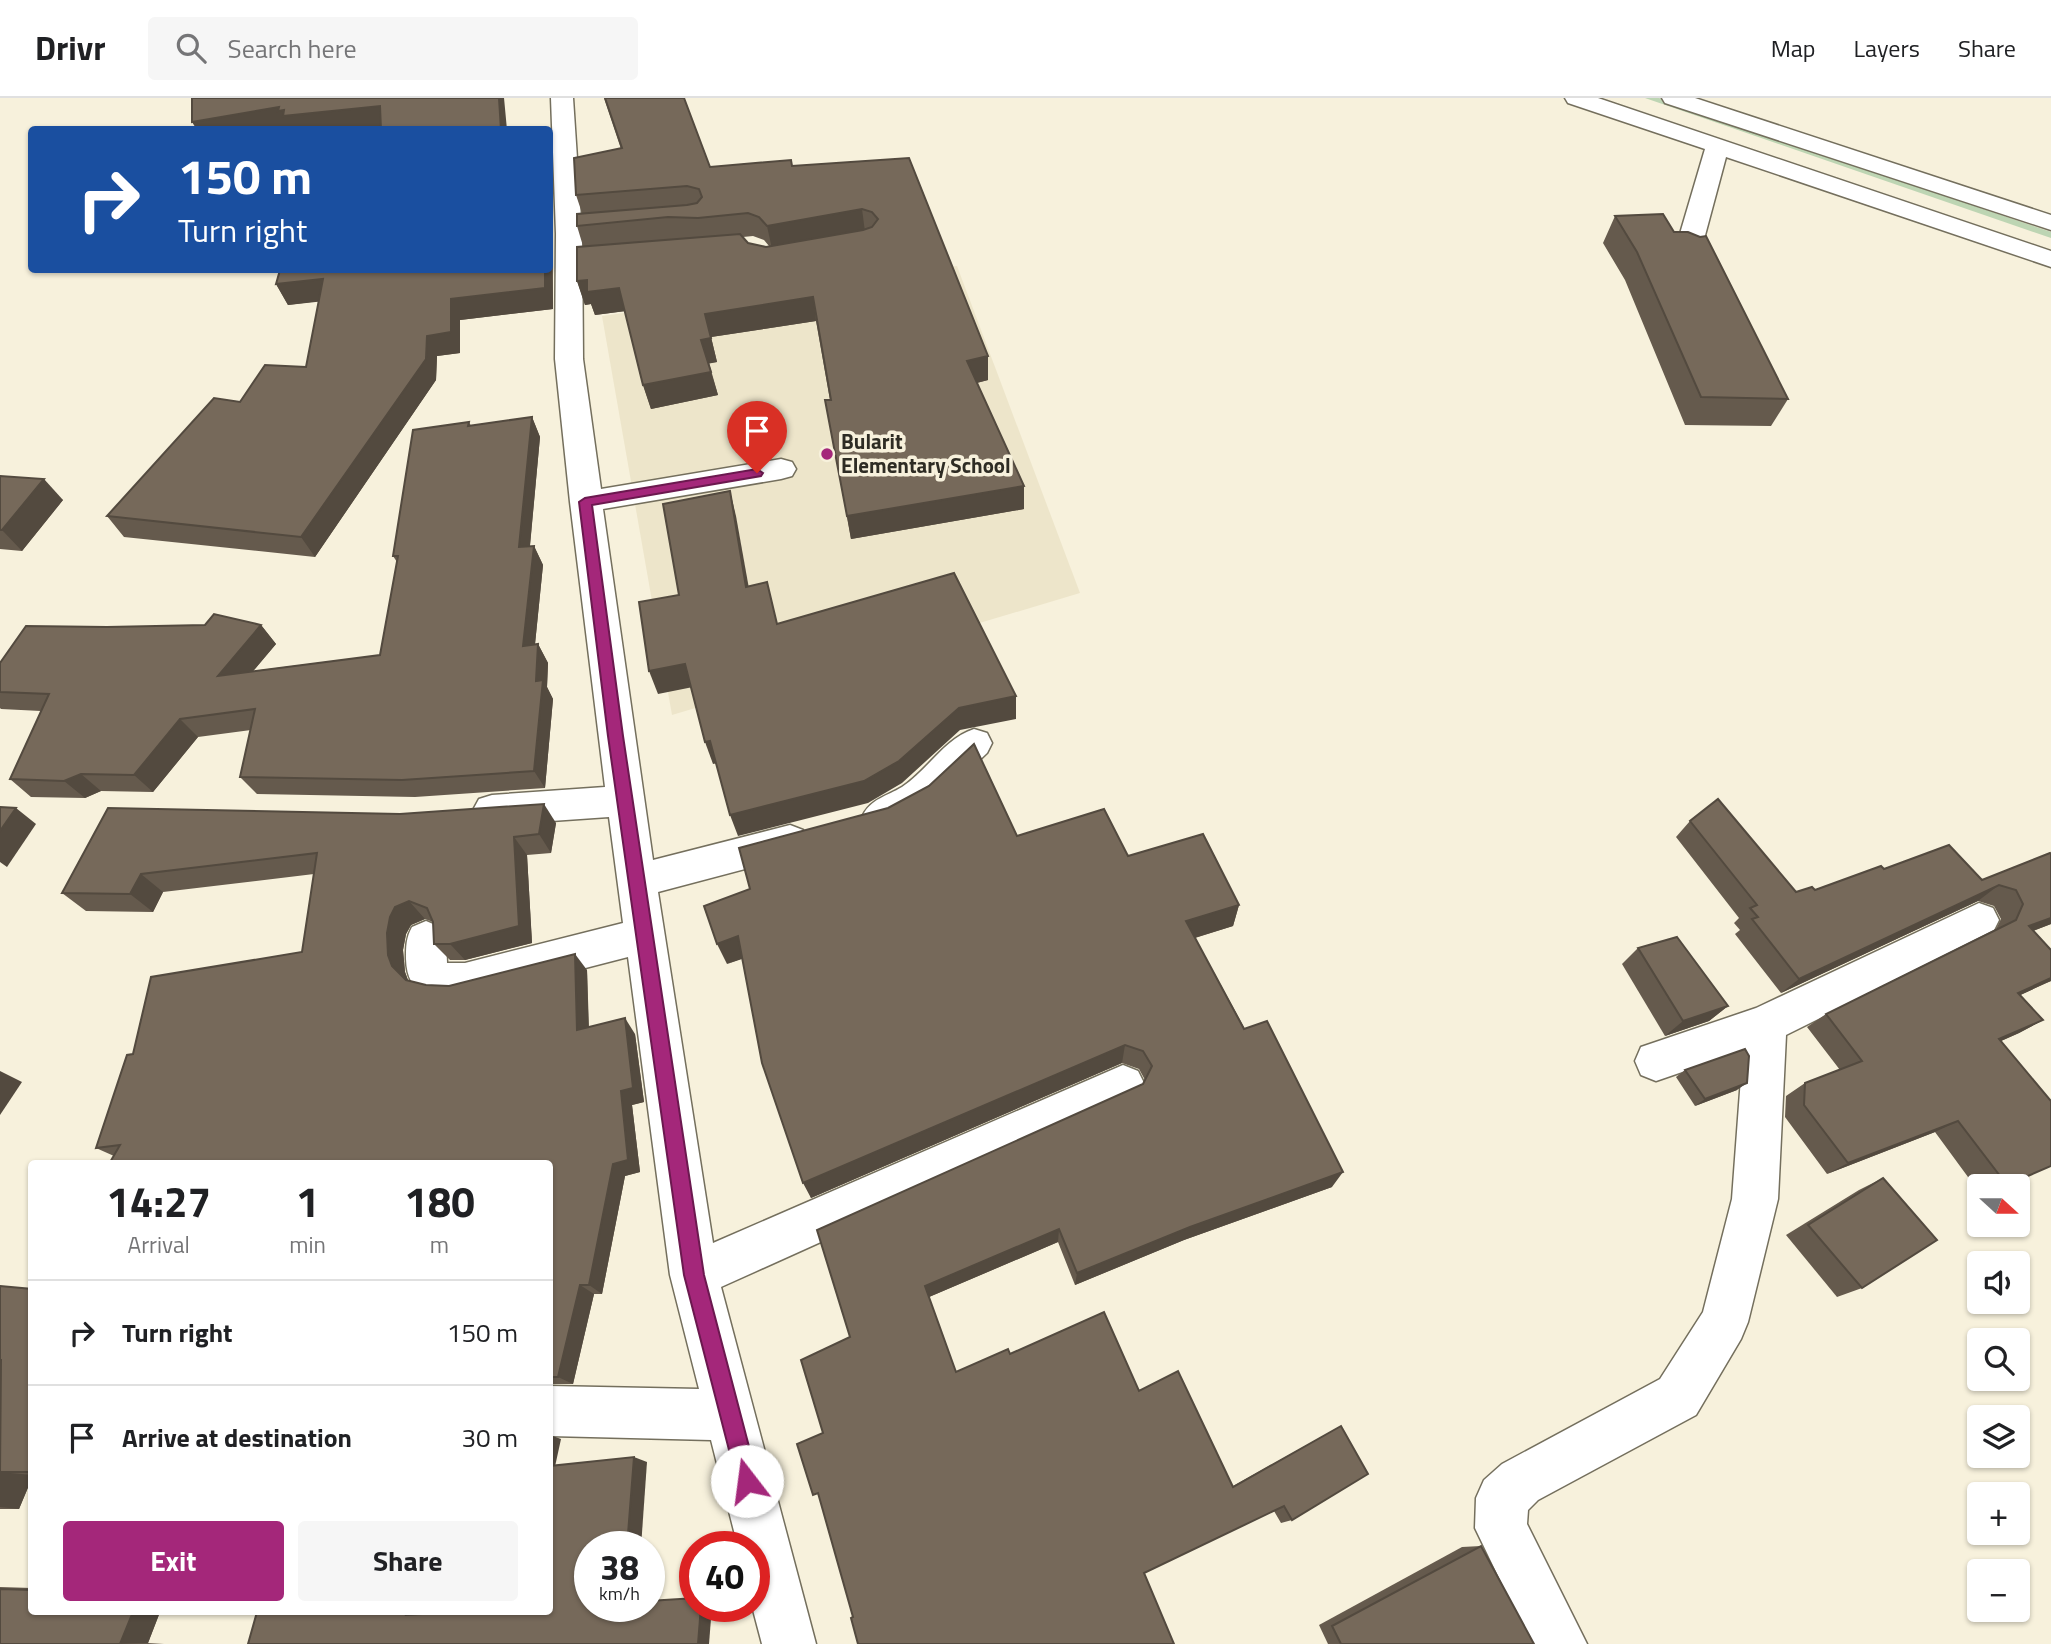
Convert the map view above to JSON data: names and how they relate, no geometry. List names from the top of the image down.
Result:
{
  "places": ["Bularit Elementary School"],
  "north": "right",
  "page": {
    "header": "Drivr",
    "search": "Search here",
    "nav": ["Map", "Layers", "Share"],
    "turn": ["150 m", "Turn right"],
    "eta": [
      "14:27",
      "Arrival",
      "1",
      "min",
      "180",
      "m"
    ],
    "map_buttons": ["+", "−"],
    "list": [
      {
        "name": "Turn right",
        "value": "150 m"
      },
      {
        "name": "Arrive at destination",
        "value": "30 m"
      }
    ],
    "buttons": ["Exit", "Share"],
    "speed": "38 km/h",
    "limit": "40"
  }
}
